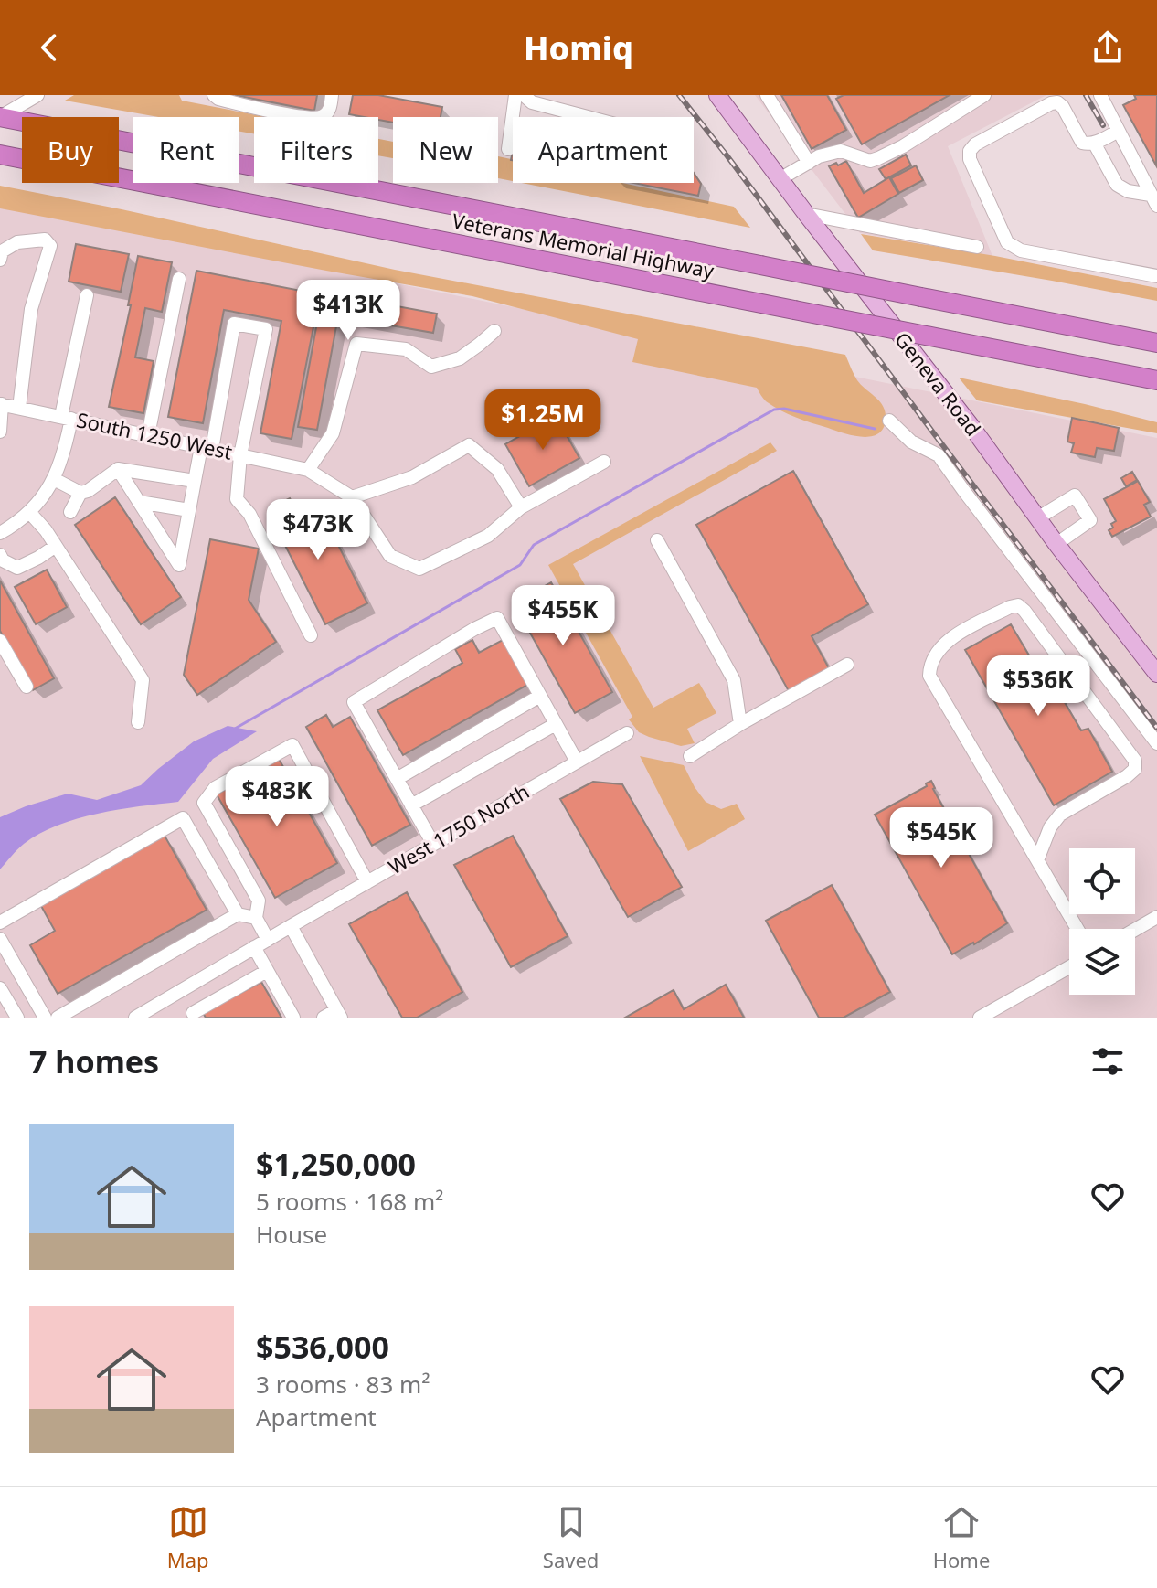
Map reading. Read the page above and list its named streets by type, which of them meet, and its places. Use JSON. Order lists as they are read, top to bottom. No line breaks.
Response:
{"streets":{"highway":["Veterans Memorial Highway"],"main road":["Geneva Road"],"street":["South 1250 West","West 1750 North"]},"page":{"header":"Homiq","chip":["Buy","Rent","Filters","New","Apartment"],"price":["$413K","$1.25M","$473K","$455K","$536K","$483K","$545K"],"heading":"7 homes","list":[{"name":"$1,250,000","note":"5 rooms · 168 m² · House"},{"name":"$536,000","note":"3 rooms · 83 m² · Apartment"}],"tabs":["Map","Saved","Home"]}}
